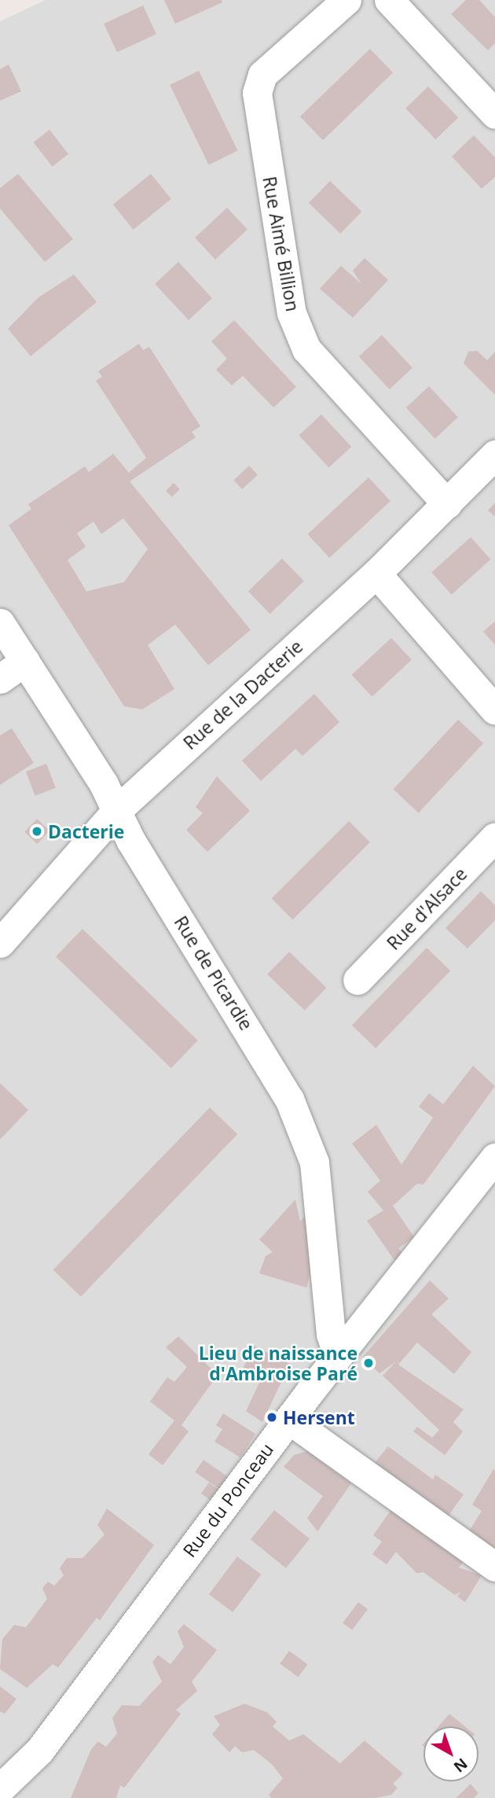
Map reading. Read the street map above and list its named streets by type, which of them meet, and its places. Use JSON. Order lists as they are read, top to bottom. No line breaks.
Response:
{"streets":{"street":["Rue Aimé Billion","Rue de la Dacterie","Rue d'Alsace","Rue de Picardie","Rue du Ponceau"]},"crossings":[["Rue Aimé Billion","Rue de la Dacterie"],["Rue de la Dacterie","Rue de Picardie"],["Rue de Picardie","Rue du Ponceau"]],"places":["Dacterie","Lieu de naissance d'Ambroise Paré","Hersent"],"north":"bottom right"}
